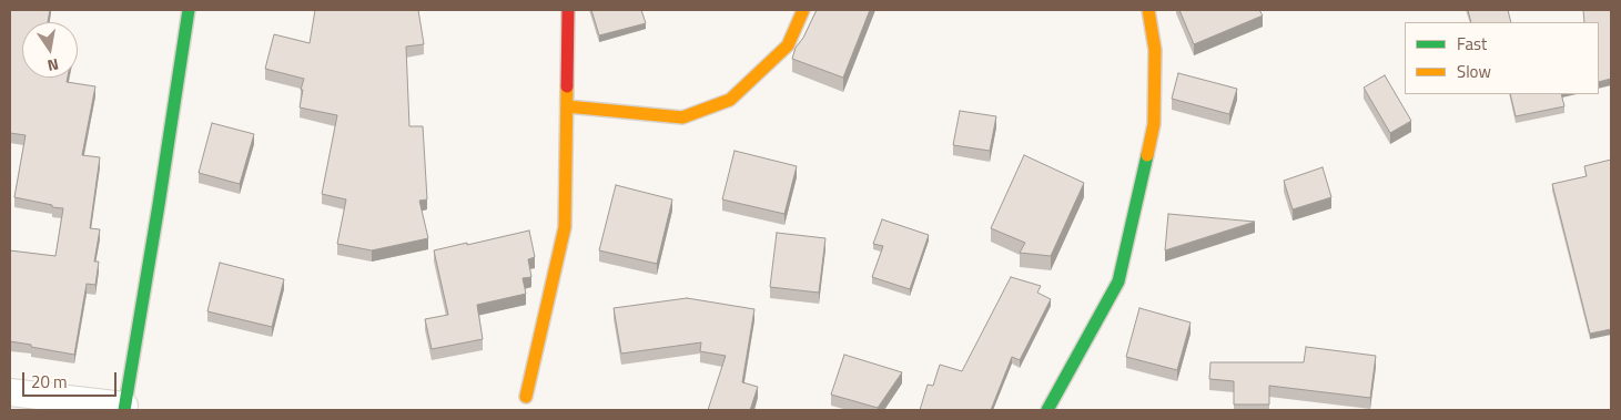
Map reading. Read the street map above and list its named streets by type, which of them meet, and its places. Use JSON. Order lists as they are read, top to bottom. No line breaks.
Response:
{"legend":["Fast","Slow"],"scale_bar":"20 m","north":"bottom"}
